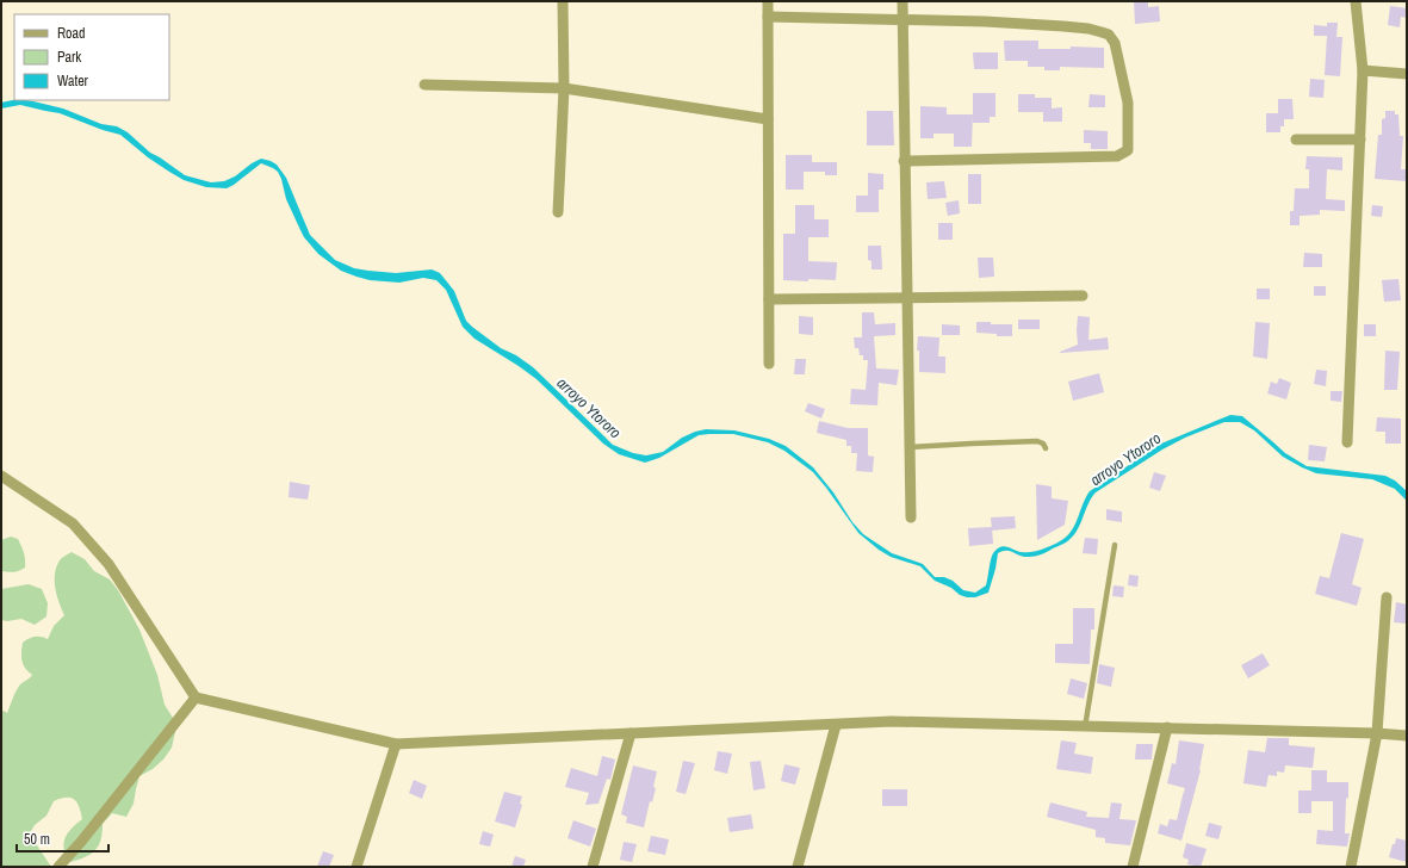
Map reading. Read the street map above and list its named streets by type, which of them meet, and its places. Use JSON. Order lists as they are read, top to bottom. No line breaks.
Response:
{"water":["arroyo Ytororo"],"legend":["Road","Park","Water"],"scale_bar":"50 m"}
